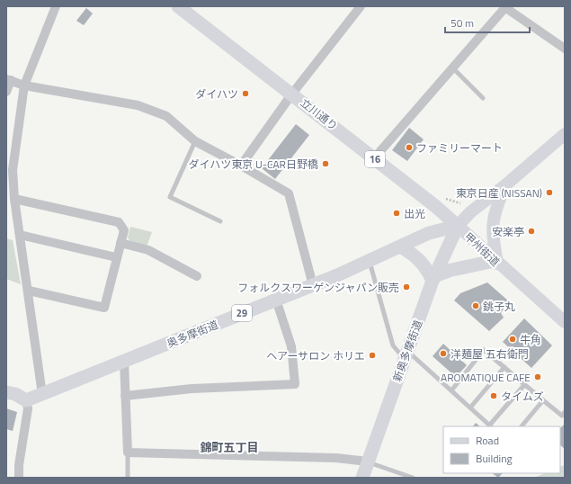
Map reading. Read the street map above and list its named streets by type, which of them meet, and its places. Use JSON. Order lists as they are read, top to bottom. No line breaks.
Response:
{"streets":{"main road":["立川通り","16","甲州街道","29","奥多摩街道","新奥多摩街道"]},"crossings":[["立川通り","甲州街道"],["立川通り","奥多摩街道"],["立川通り","新奥多摩街道"],["甲州街道","奥多摩街道"],["甲州街道","新奥多摩街道"],["奥多摩街道","新奥多摩街道"]],"districts":["錦町五丁目"],"places":["ダイハツ","ファミリーマート","ダイハツ東京 U-CAR日野橋","東京日産 (NISSAN)","出光","安楽亭","フォルクスワーゲンジャパン販売","銚子丸","牛角","洋麺屋 五右衛門","ヘアーサロン ホリエ","AROMATIQUE CAFE","タイムズ"],"legend":["Road","Building"],"scale_bar":"50 m"}
